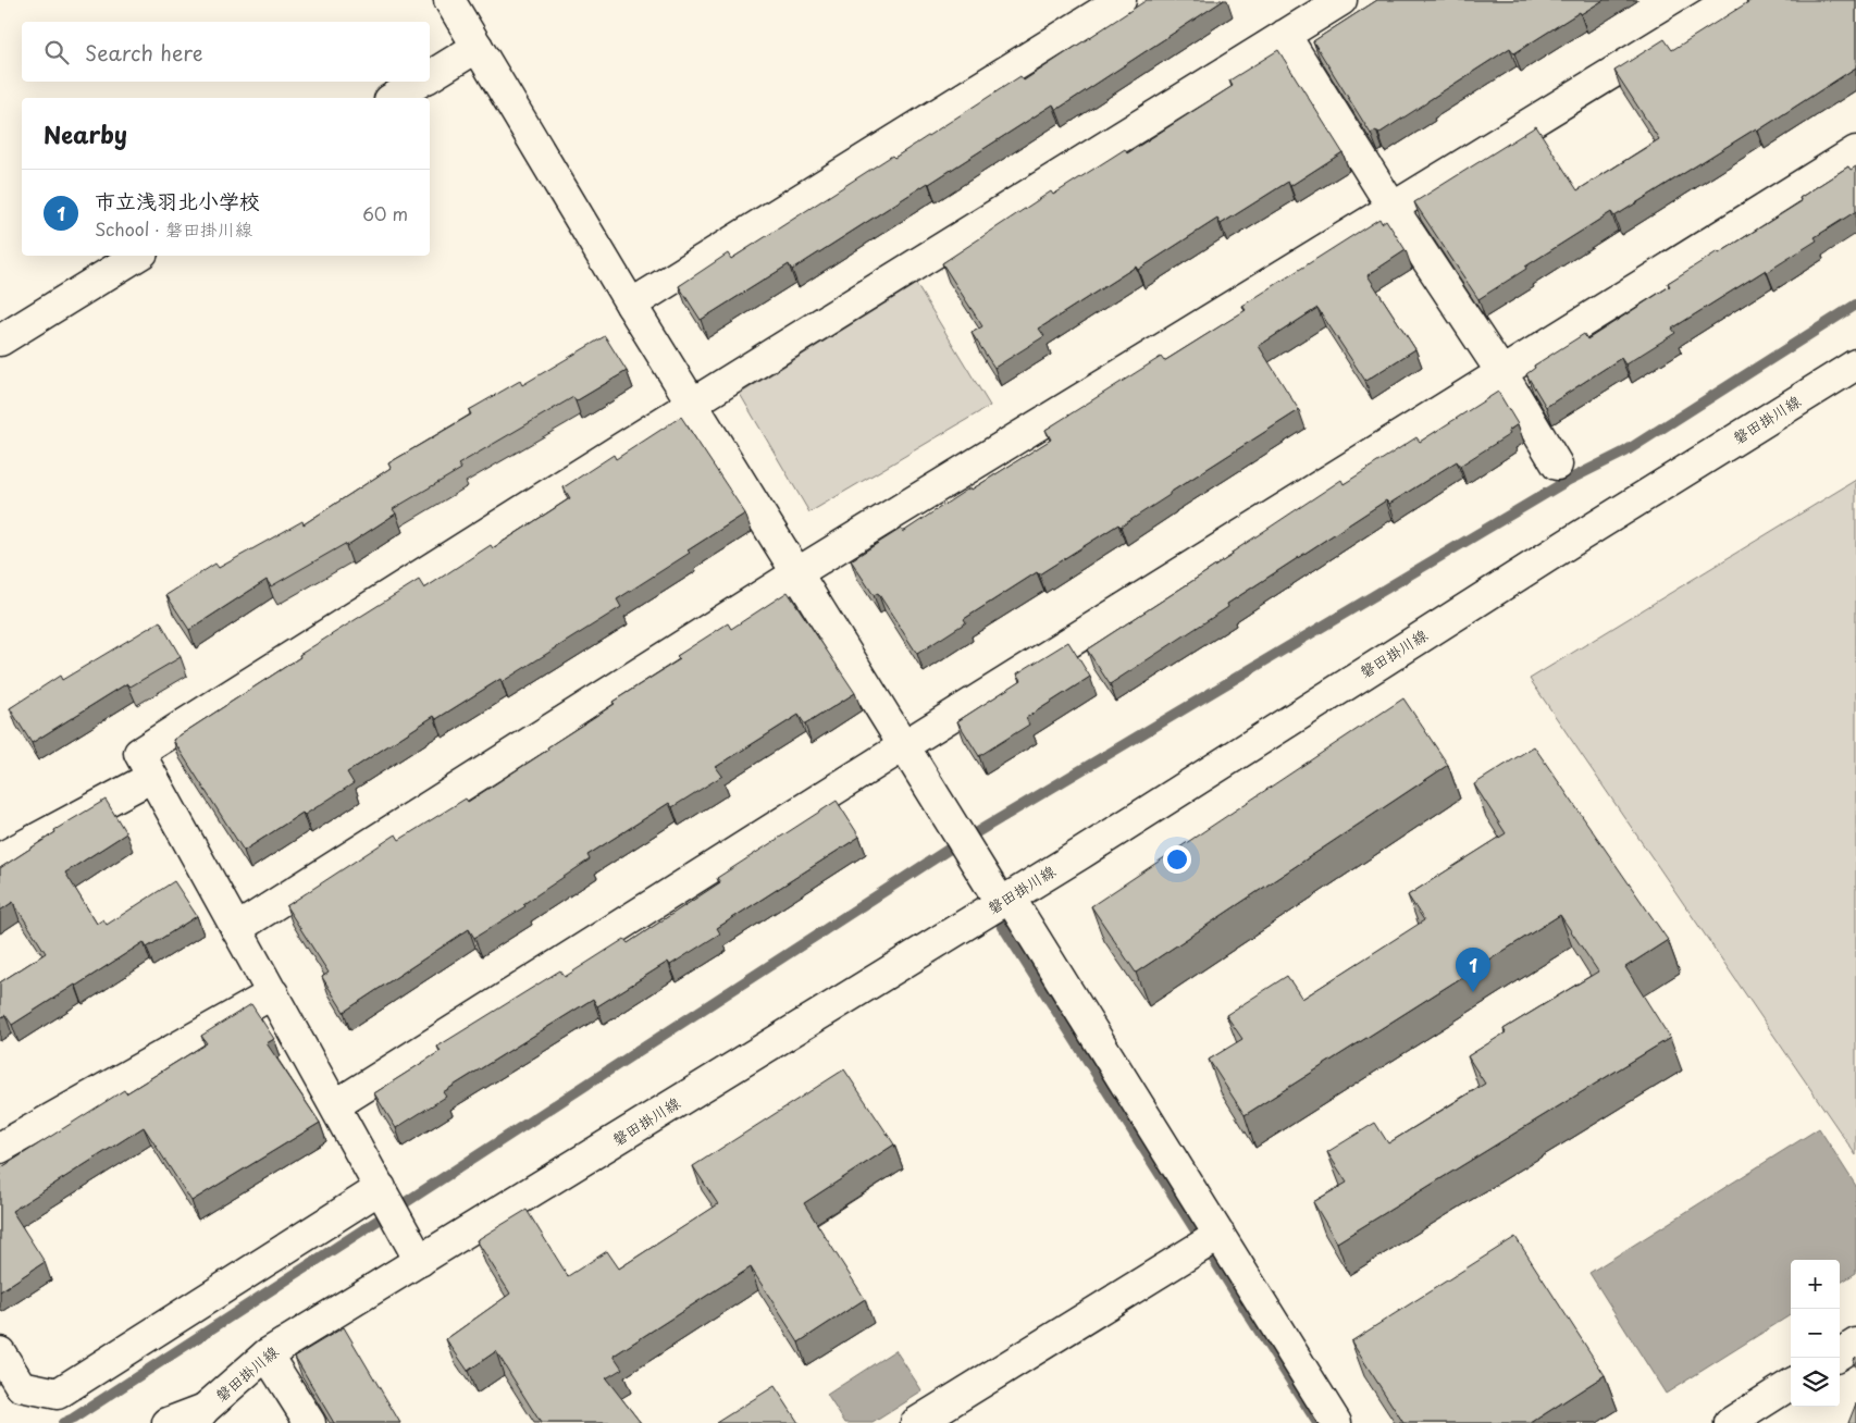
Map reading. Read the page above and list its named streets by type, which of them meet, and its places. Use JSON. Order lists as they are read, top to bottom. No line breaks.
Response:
{"streets":{"street":["磐田掛川線"]},"page":{"search":"Search here","heading":"Nearby","list":[{"mark":"1","name":"市立浅羽北小学校","note":"School · 磐田掛川線","value":"60 m"}],"pins":"1","map_buttons":["+","−"]}}
